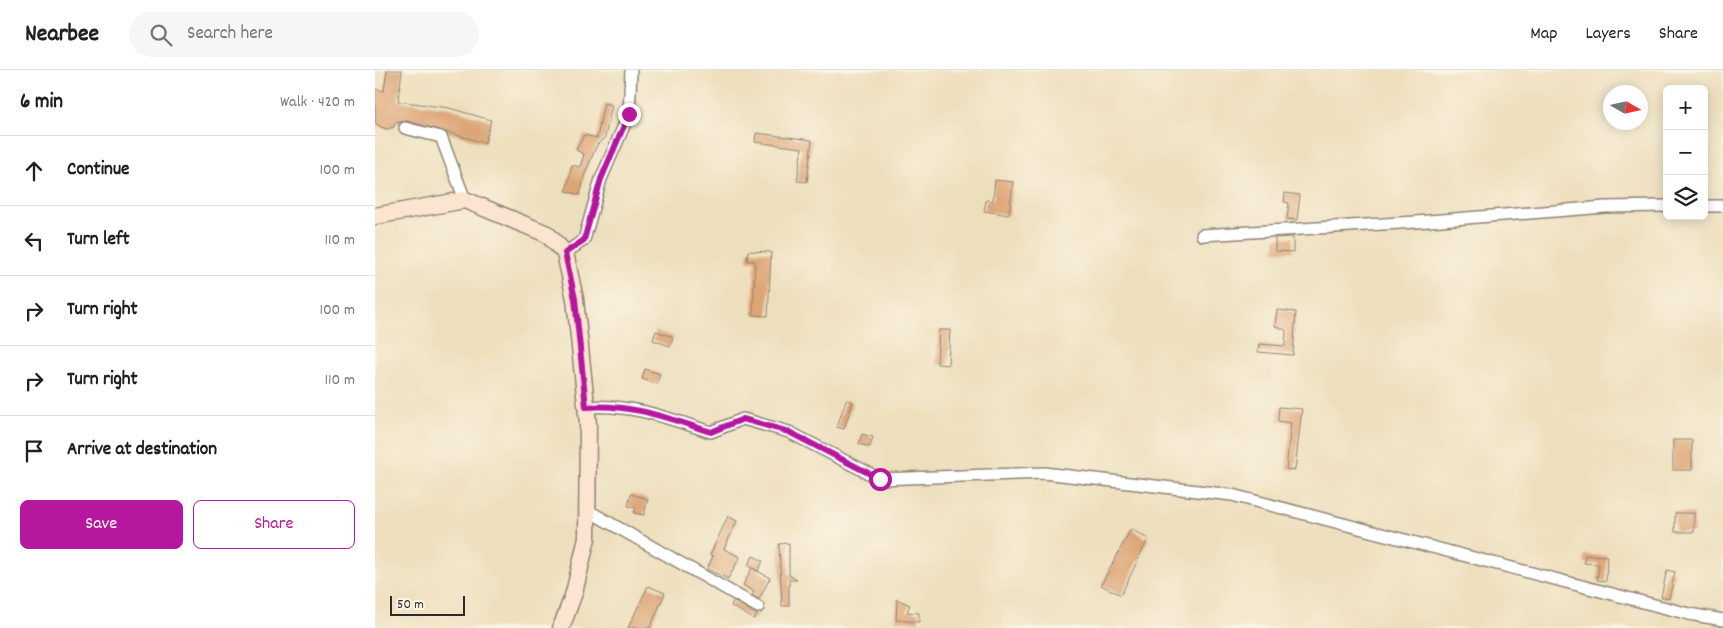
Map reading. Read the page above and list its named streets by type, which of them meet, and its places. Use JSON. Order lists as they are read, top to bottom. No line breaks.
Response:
{"scale_bar":"50 m","north":"right","page":{"header":"Nearbee","search":"Search here","nav":["Map","Layers","Share"],"heading":["6 min","Walk · 420 m"],"map_buttons":["+","−"],"list":[["Continue","100 m"],["Turn left","110 m"],["Turn right","100 m"],["Turn right","110 m"],"Arrive at destination"],"buttons":["Save","Share"],"scale":"50 m"}}
